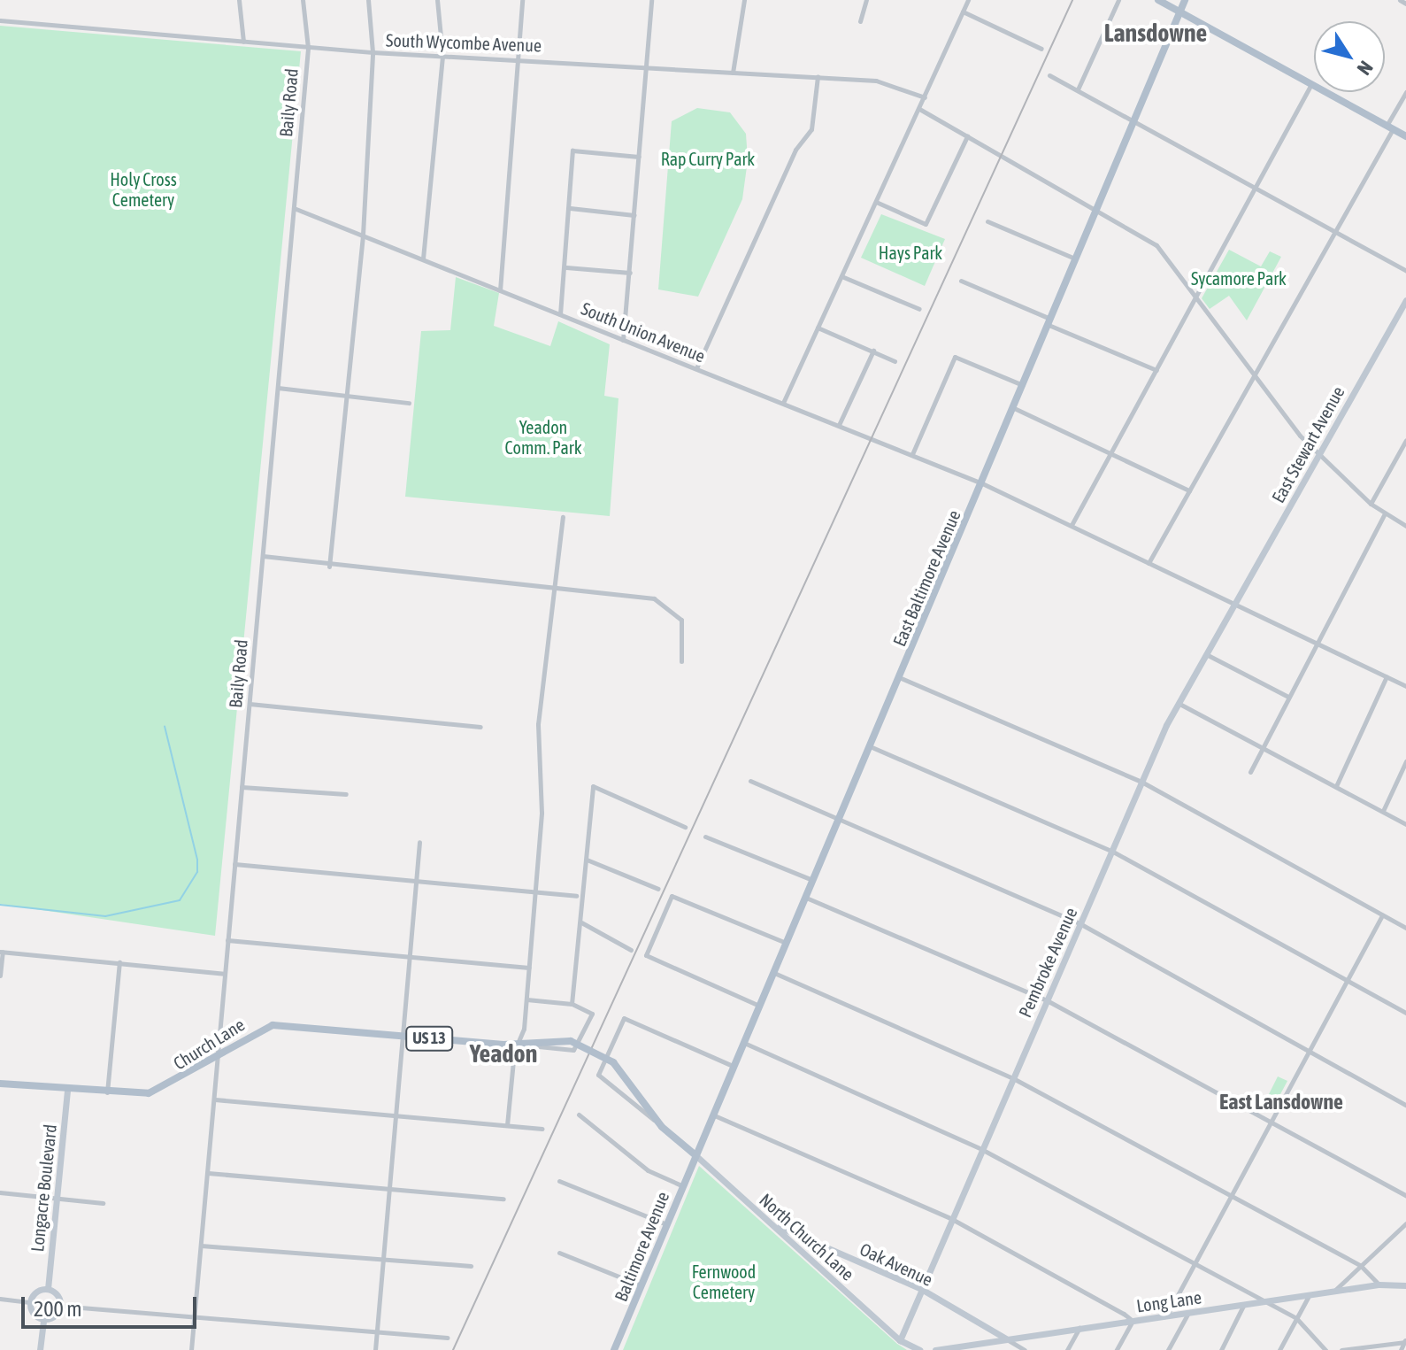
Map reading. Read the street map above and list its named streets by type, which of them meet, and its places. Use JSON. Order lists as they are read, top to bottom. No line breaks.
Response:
{"streets":{"main road":["East Baltimore Avenue","US 13","Church Lane","Baltimore Avenue"],"street":["South Wycombe Avenue","Baily Road","South Union Avenue","East Stewart Avenue","Pembroke Avenue","Longacre Boulevard","North Church Lane","Oak Avenue","Long Lane"]},"crossings":[["South Wycombe Avenue","Baily Road"],["Baily Road","South Union Avenue"],["Baily Road","Church Lane"],["South Union Avenue","East Stewart Avenue"],["South Union Avenue","East Baltimore Avenue"],["South Union Avenue","Pembroke Avenue"],["East Stewart Avenue","Pembroke Avenue"],["East Baltimore Avenue","US 13"],["East Baltimore Avenue","North Church Lane"],["East Baltimore Avenue","Baltimore Avenue"],["Pembroke Avenue","North Church Lane"],["Pembroke Avenue","Oak Avenue"],["US 13","Church Lane"],["US 13","North Church Lane"],["US 13","Baltimore Avenue"],["Church Lane","Longacre Boulevard"],["North Church Lane","Baltimore Avenue"],["North Church Lane","Oak Avenue"],["Oak Avenue","Long Lane"]],"districts":["Lansdowne","Yeadon","East Lansdowne"],"parks":["Rap Curry Park","Holy Cross Cemetery","Hays Park","Sycamore Park","Yeadon Comm. Park","Fernwood Cemetery"],"scale_bar":"200 m","north":"bottom right"}
